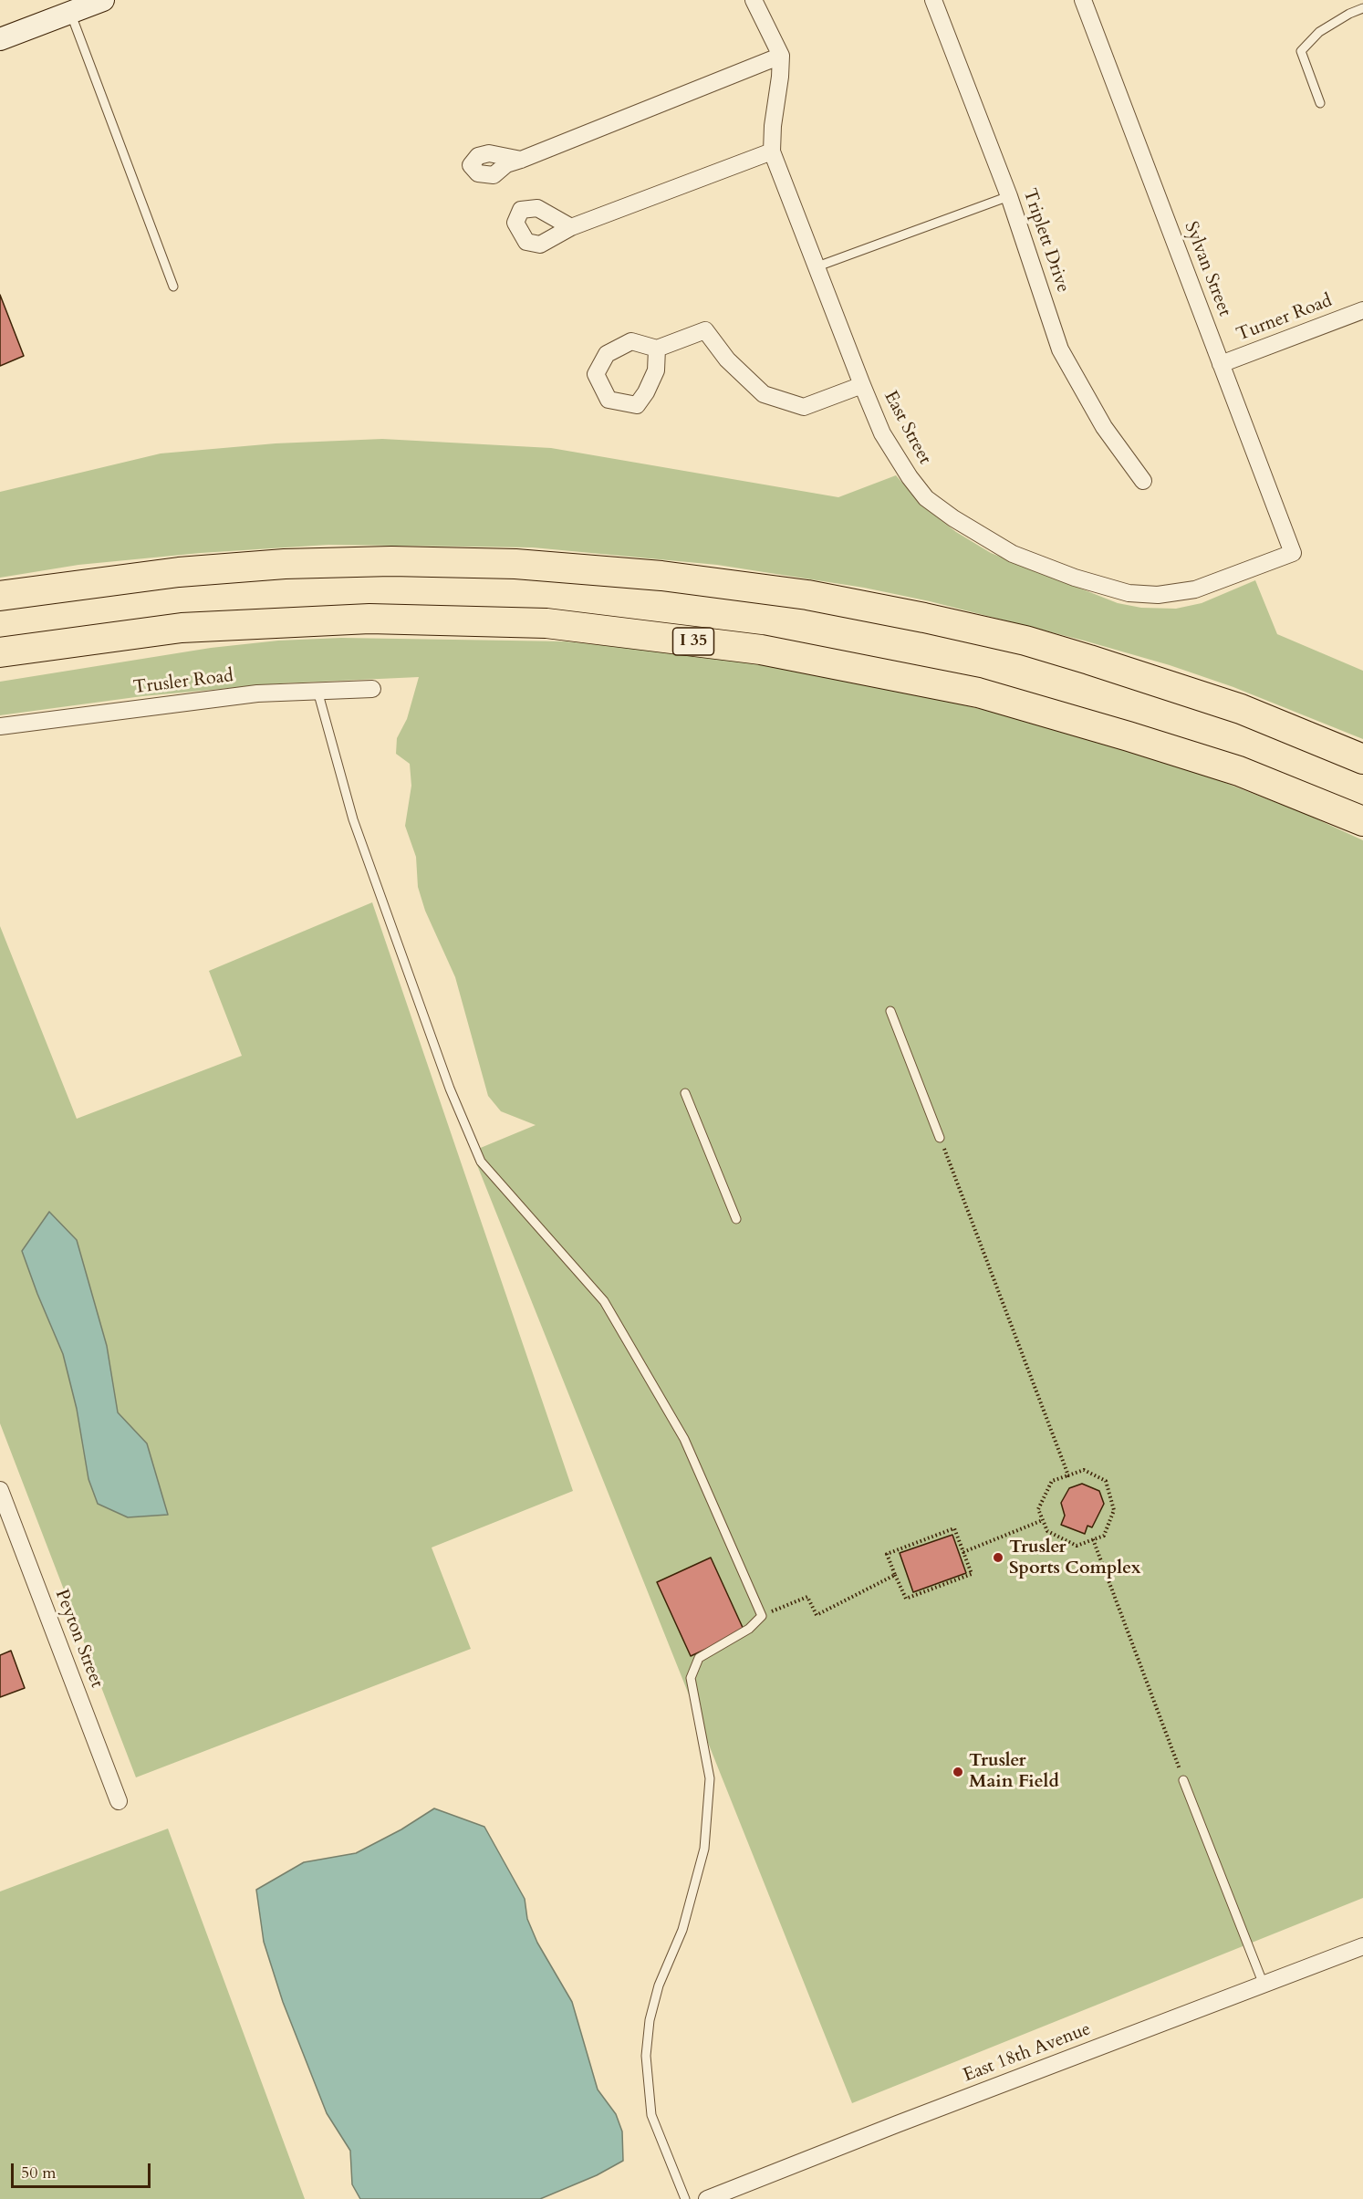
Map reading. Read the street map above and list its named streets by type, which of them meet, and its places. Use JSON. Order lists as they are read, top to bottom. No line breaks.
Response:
{"streets":{"highway":["I 35"],"street":["Triplett Drive","Sylvan Street","Turner Road","East Street","Trusler Road","Peyton Street","East 18th Avenue"]},"crossings":[["Sylvan Street","Turner Road"],["Sylvan Street","East Street"]],"places":["Trusler Sports Complex","Trusler Main Field"],"scale_bar":"50 m"}
